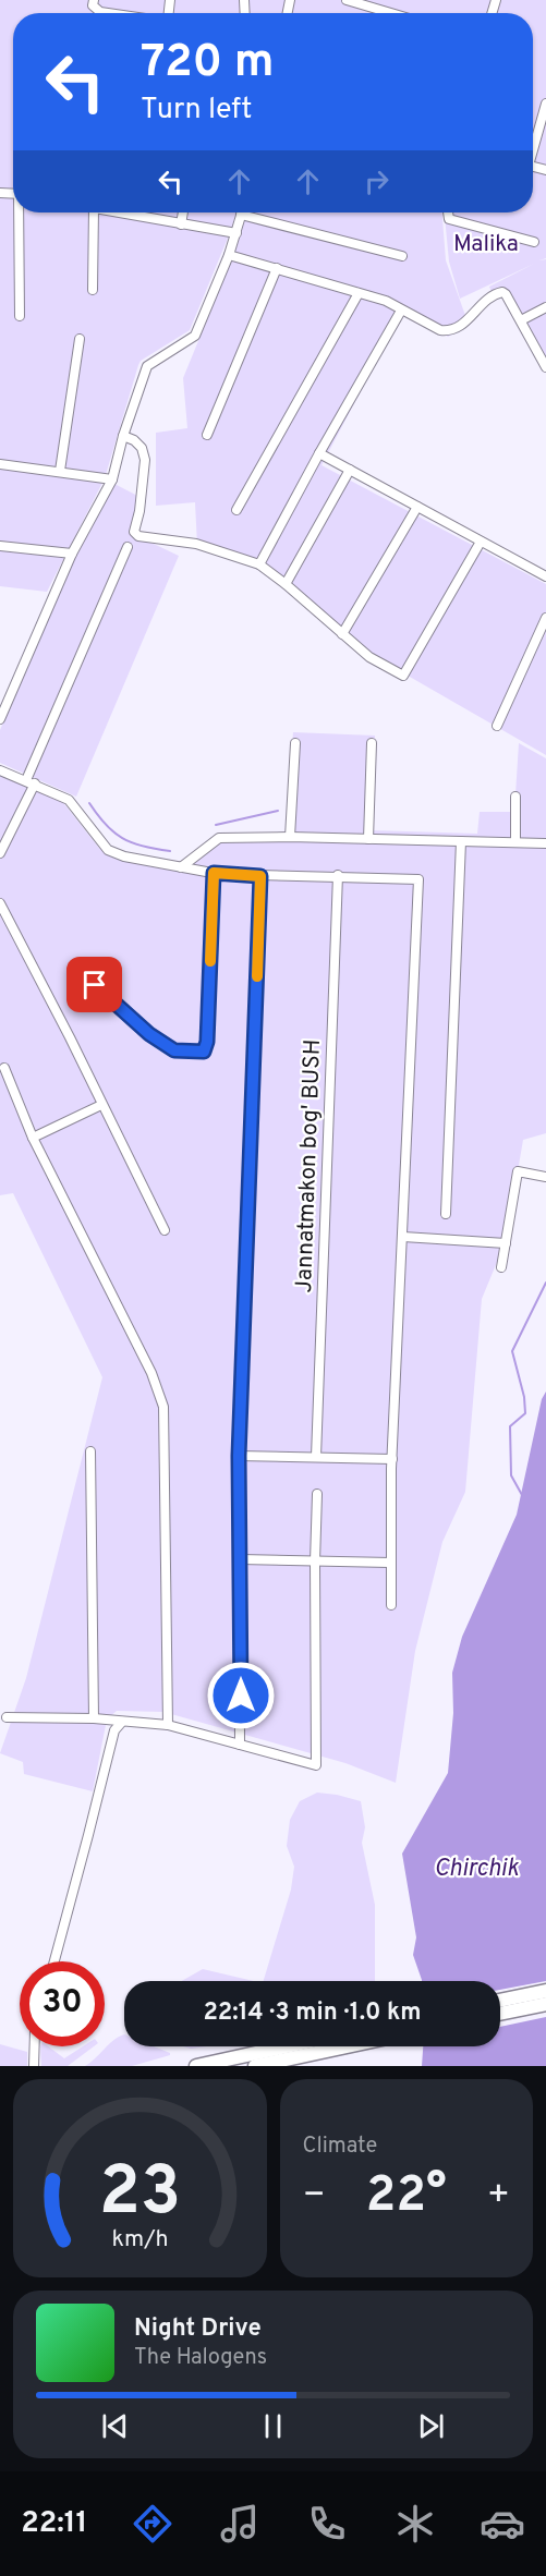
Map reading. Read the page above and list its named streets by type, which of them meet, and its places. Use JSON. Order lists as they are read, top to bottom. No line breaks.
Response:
{"streets":{"street":["Jannatmakon bog' BUSH"]},"water":["Chirchik"],"parks":["Malika"],"page":{"turn":["720 m","Turn left"],"limit":"30","trip":"22:14 · 3 min · 1.0 km","tile":"Climate","heat":["−","22°","+"],"song":["Night Drive","The Halogens"],"tabs":"22:11","gauge":["23","km/h"]}}
